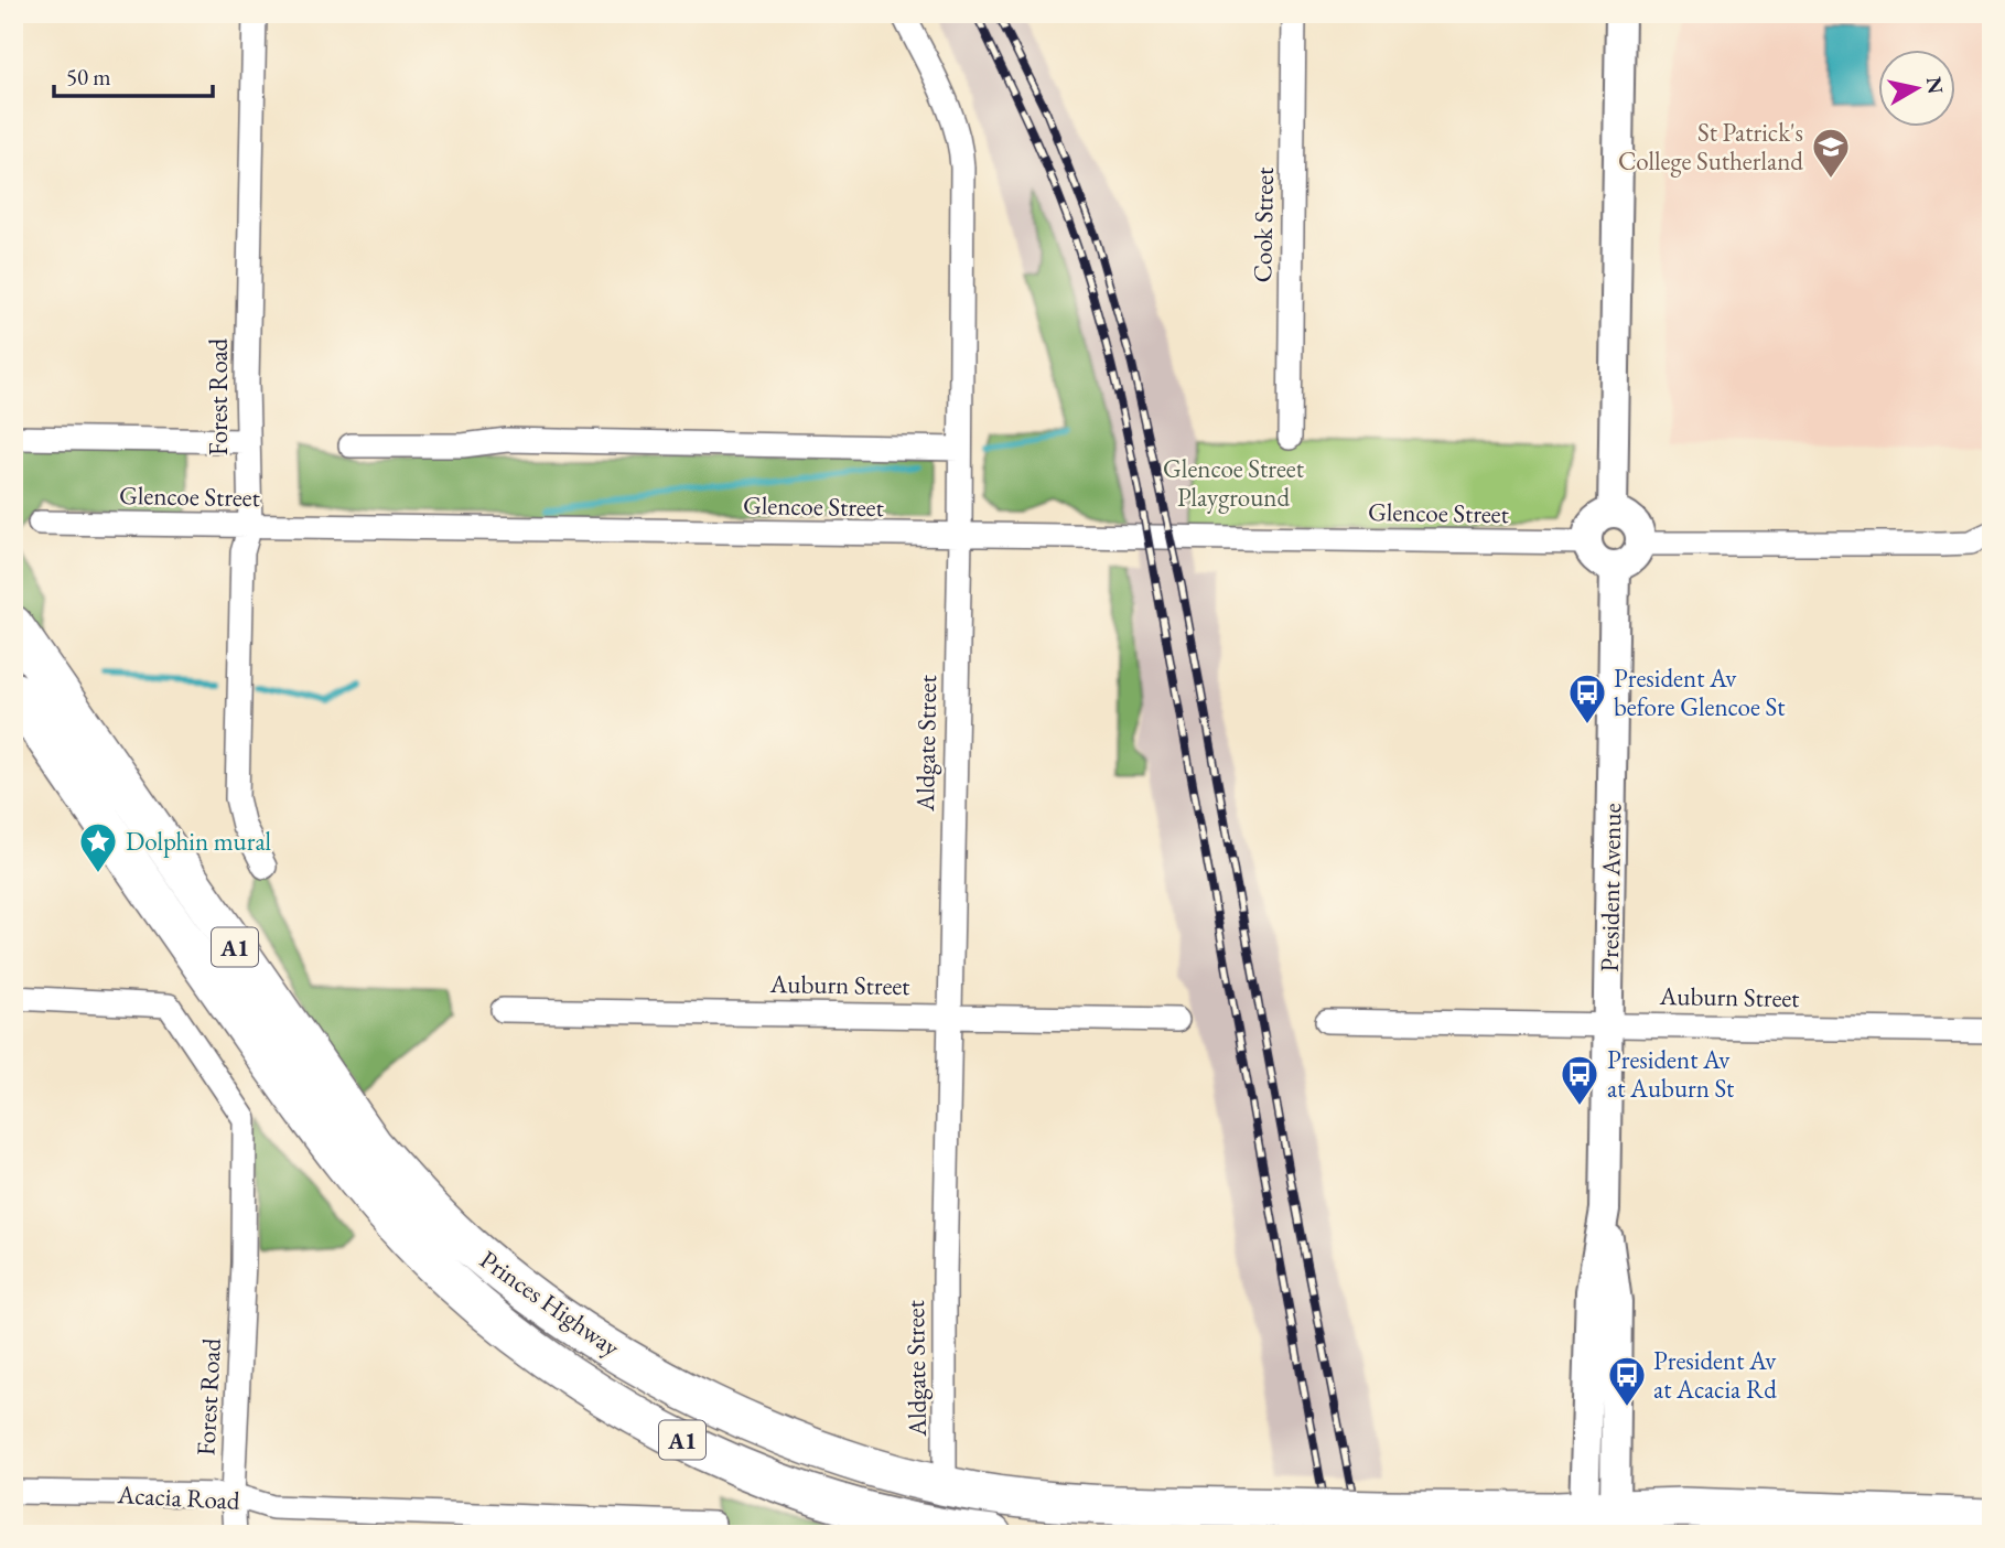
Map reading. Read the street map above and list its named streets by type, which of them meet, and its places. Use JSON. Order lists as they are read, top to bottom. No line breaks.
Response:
{"streets":{"highway":["A1","Princes Highway"],"street":["Cook Street","Forest Road","Glencoe Street","Aldgate Street","President Avenue","Auburn Street","Acacia Road"]},"crossings":[["Forest Road","Glencoe Street"],["Forest Road","Acacia Road"],["Glencoe Street","Aldgate Street"],["Glencoe Street","President Avenue"],["Aldgate Street","Auburn Street"],["Aldgate Street","Princes Highway"],["President Avenue","A1"],["President Avenue","Auburn Street"],["President Avenue","Princes Highway"],["A1","Princes Highway"]],"parks":["Glencoe Street Playground"],"places":{"school or university":["St Patrick's College Sutherland"],"bus stop":["President Av before Glencoe St","President Av at Auburn St","President Av at Acacia Rd"],"place":["Dolphin mural"]},"scale_bar":"50 m","north":"right"}
